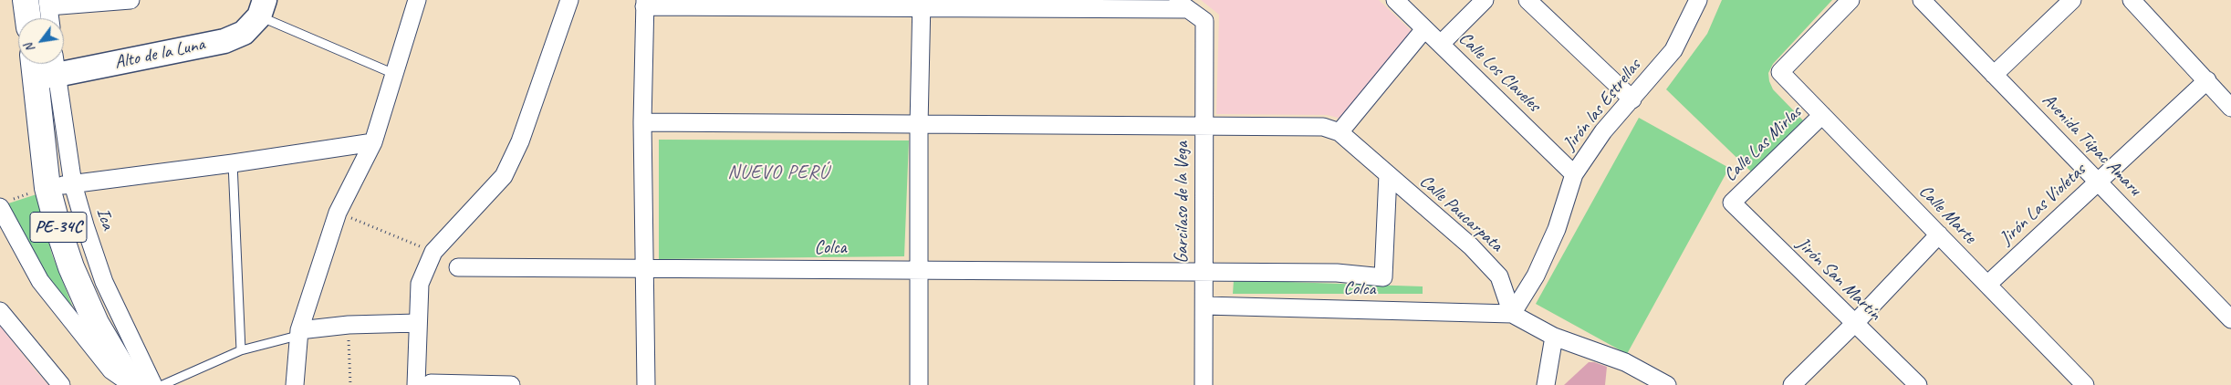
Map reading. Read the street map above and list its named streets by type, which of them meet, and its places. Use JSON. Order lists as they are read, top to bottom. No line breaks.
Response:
{"streets":{"main road":["Alto de la Luna","PE-34C"],"street":["Calle Los Claveles","Jirón las Estrellas","Calle Las Mirlas","Avenida Túpac Amaru","Garcilaso de la Vega","Jirón Las Violetas","Calle Paucarpata","Calle Marte","Ica","Colca","Jirón San Martín"]},"crossings":[["Alto de la Luna","Ica"],["Alto de la Luna","PE-34C"],["Calle Los Claveles","Jirón las Estrellas"],["Jirón las Estrellas","Calle Paucarpata"],["Jirón las Estrellas","Colca"],["Calle Las Mirlas","Calle Marte"],["Calle Las Mirlas","Jirón San Martín"],["Avenida Túpac Amaru","Jirón Las Violetas"],["Garcilaso de la Vega","Calle Paucarpata"],["Garcilaso de la Vega","Colca"],["Jirón Las Violetas","Calle Marte"],["Calle Paucarpata","Colca"],["Ica","PE-34C"]],"districts":["NUEVO PERÚ"],"north":"bottom left"}
